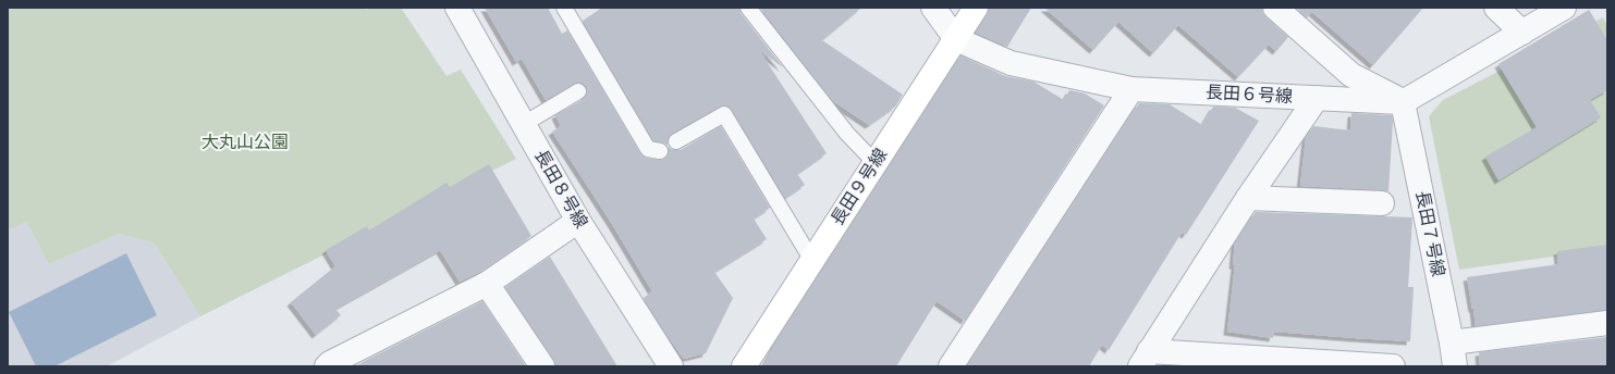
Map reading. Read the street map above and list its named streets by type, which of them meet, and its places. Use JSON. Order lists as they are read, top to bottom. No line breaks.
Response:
{"streets":{"street":["長田６号線","長田９号線","長田８号線","長田７号線"]},"crossings":[["長田６号線","長田９号線"],["長田６号線","長田７号線"]],"parks":["大丸山公園"]}
